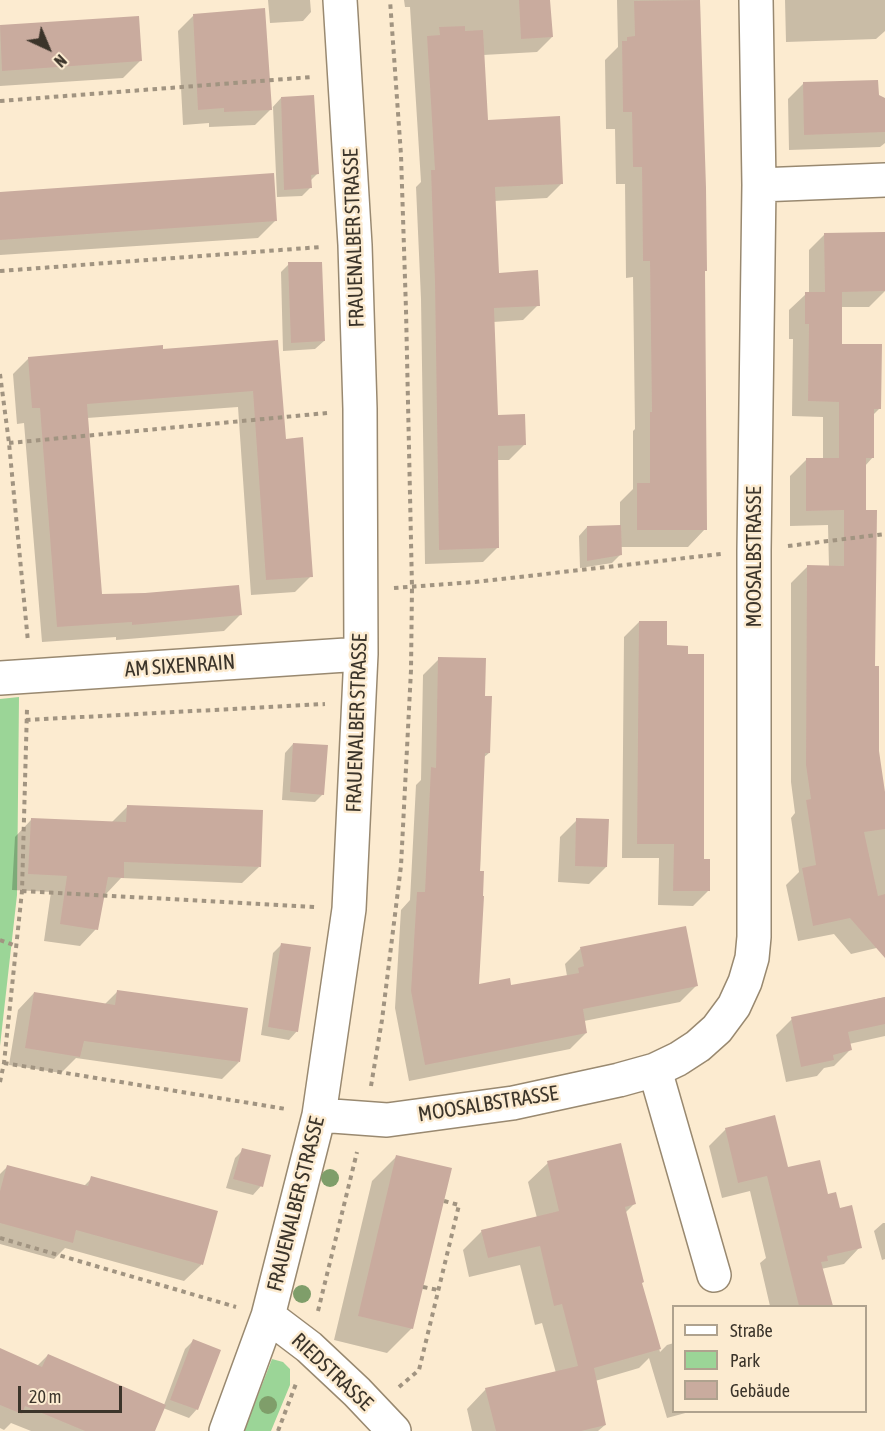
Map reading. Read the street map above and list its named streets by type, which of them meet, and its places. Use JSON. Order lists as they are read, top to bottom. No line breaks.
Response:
{"streets":{"street":["FRAUENALBER STRASSE","MOOSALBSTRASSE","AM SIXENRAIN","RIEDSTRASSE"]},"crossings":[["FRAUENALBER STRASSE","MOOSALBSTRASSE"],["FRAUENALBER STRASSE","AM SIXENRAIN"],["FRAUENALBER STRASSE","RIEDSTRASSE"]],"legend":["Straße","Park","Gebäude"],"scale_bar":"20 m","north":"bottom right"}
